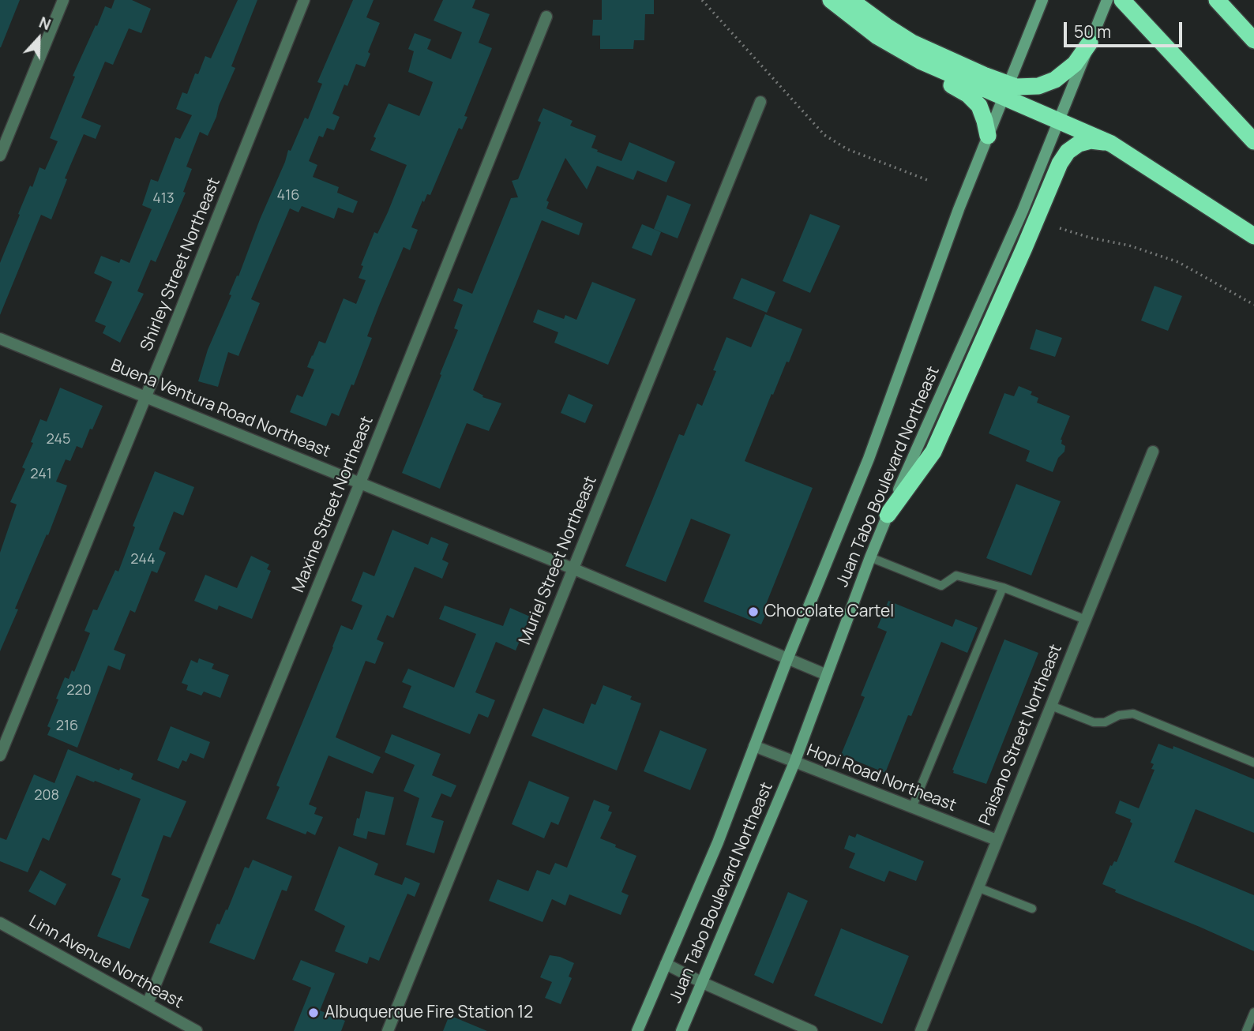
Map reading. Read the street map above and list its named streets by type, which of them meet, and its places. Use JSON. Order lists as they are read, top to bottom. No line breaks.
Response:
{"streets":{"main road":["Juan Tabo Boulevard Northeast"],"street":["Shirley Street Northeast","Buena Ventura Road Northeast","Maxine Street Northeast","Muriel Street Northeast","Paisano Street Northeast","Hopi Road Northeast","Linn Avenue Northeast"]},"crossings":[["Shirley Street Northeast","Buena Ventura Road Northeast"],["Buena Ventura Road Northeast","Juan Tabo Boulevard Northeast"],["Buena Ventura Road Northeast","Maxine Street Northeast"],["Buena Ventura Road Northeast","Muriel Street Northeast"],["Juan Tabo Boulevard Northeast","Hopi Road Northeast"],["Maxine Street Northeast","Linn Avenue Northeast"],["Paisano Street Northeast","Hopi Road Northeast"]],"places":["Chocolate Cartel","Albuquerque Fire Station 12"],"house_numbers":["416","413","245","241","244","220","216","208"],"scale_bar":"50 m","north":"top"}
